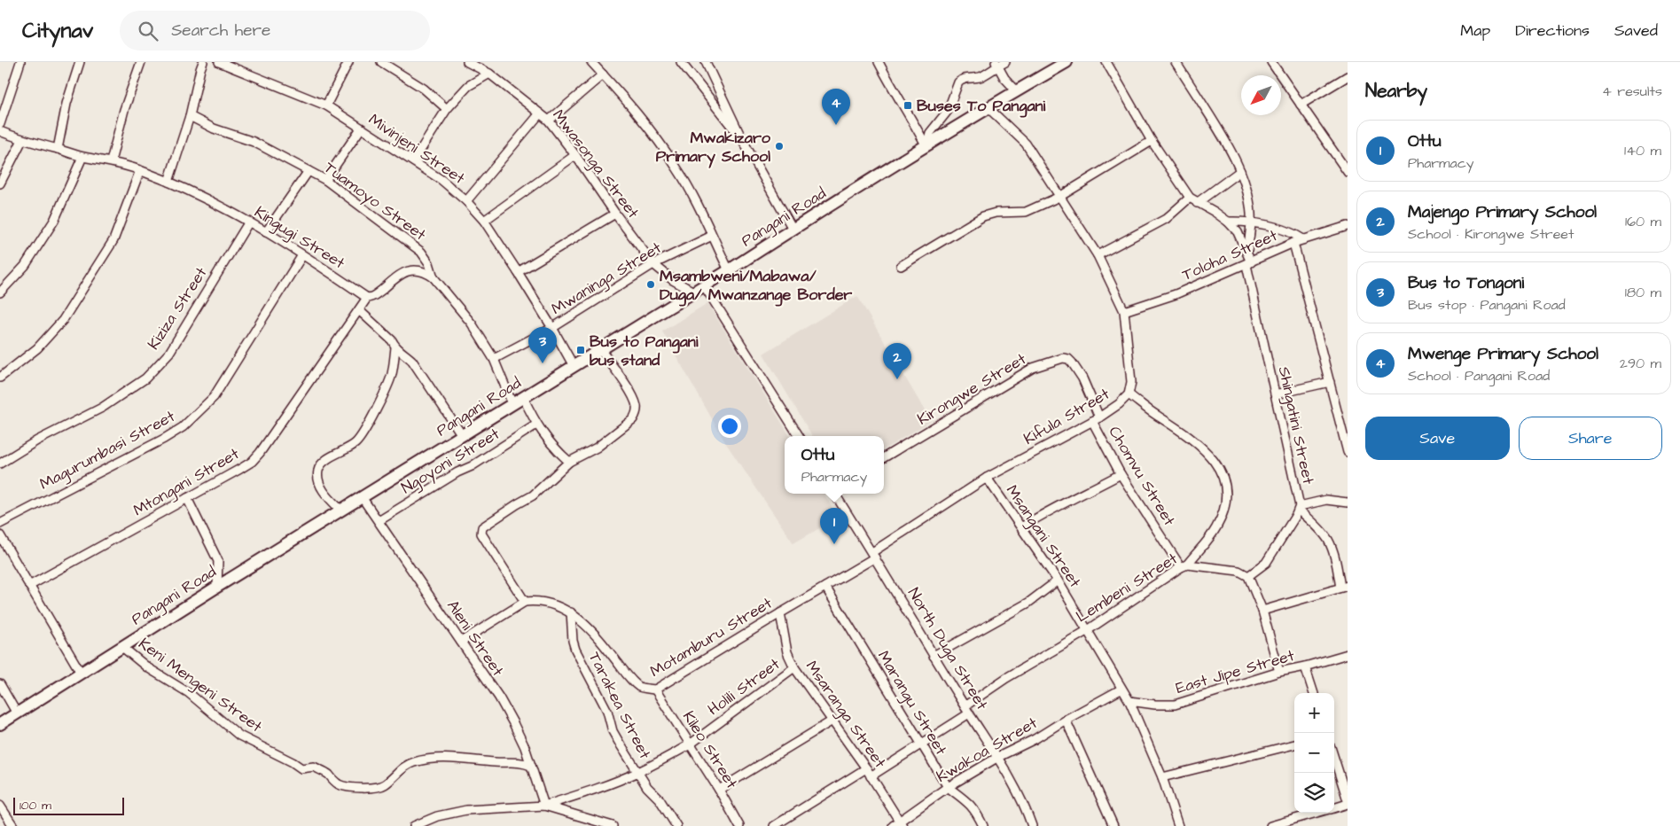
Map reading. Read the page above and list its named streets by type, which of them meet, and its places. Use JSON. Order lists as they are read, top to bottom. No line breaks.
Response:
{"streets":{"main road":["Pangani Road"],"street":["Mivinjeni Street","Mwasonga Street","Tuamoyo Street","Kingugi Street","Toloha Street","Mwaninga Street","Kiziza Street","Kirongwe Street","Kifula Street","Shingatini Street","Magurumbasi Street","Ngoyoni Street","Chomvu Street","Mtongani Street","Msangani Street","Lembeni Street","Motamburu Street","Aleni Street","North Duga Street","East Jipe Street","Keni Mengeni Street","Holili Street","Marangu Street","Tarakea Street","Msaranga Street","Kileo Street","Kwakoa Street"]},"crossings":[["Mivinjeni Street","Pangani Road"],["Mivinjeni Street","Mwaninga Street"],["Mwasonga Street","Pangani Road"],["Mwasonga Street","Mwaninga Street"],["Pangani Road","Kifula Street"],["Pangani Road","Aleni Street"],["Pangani Road","Keni Mengeni Street"],["Kingugi Street","Kiziza Street"],["Kingugi Street","Magurumbasi Street"],["Kingugi Street","Mtongani Street"],["Toloha Street","Kifula Street"],["Toloha Street","Shingatini Street"],["Kirongwe Street","Kifula Street"],["Kirongwe Street","Chomvu Street"],["Kifula Street","Chomvu Street"],["Kifula Street","Msangani Street"],["Kifula Street","Motamburu Street"],["Kifula Street","North Duga Street"],["Ngoyoni Street","Aleni Street"],["Chomvu Street","Lembeni Street"],["Msangani Street","Lembeni Street"],["Msangani Street","East Jipe Street"],["Msangani Street","Kwakoa Street"],["Lembeni Street","North Duga Street"],["Lembeni Street","Marangu Street"],["Lembeni Street","Msaranga Street"],["Motamburu Street","North Duga Street"],["Motamburu Street","Marangu Street"],["Motamburu Street","Tarakea Street"],["Motamburu Street","Msaranga Street"],["Motamburu Street","Kileo Street"],["Aleni Street","Keni Mengeni Street"],["Aleni Street","Holili Street"],["North Duga Street","Kwakoa Street"],["Holili Street","Tarakea Street"],["Holili Street","Msaranga Street"],["Holili Street","Kileo Street"],["Marangu Street","Kwakoa Street"],["Msaranga Street","Kwakoa Street"]],"places":{"transit":["Buses To Pangani","Bus to Pangani bus stand"],"other":["Mwakizaro Primary School","Msambweni/Mabawa/ Duga/ Mwanzange Border"]},"scale_bar":"100 m","north":"bottom left","page":{"header":"Citynav","search":"Search here","nav":["Map","Directions","Saved"],"heading":["Nearby","4 results"],"pins":["4","3","2","1"],"list":[{"mark":"1","name":"Ottu","note":"Pharmacy","value":"140 m"},{"mark":"2","name":"Majengo Primary School","note":"School · Kirongwe Street","value":"160 m"},{"mark":"3","name":"Bus to Tongoni","note":"Bus stop · Pangani Road","value":"180 m"},{"mark":"4","name":"Mwenge Primary School","note":"School · Pangani Road","value":"290 m"}],"buttons":["Save","Share"],"popup":["Ottu","Pharmacy"],"map_buttons":["+","−"],"scale":"100 m"}}
